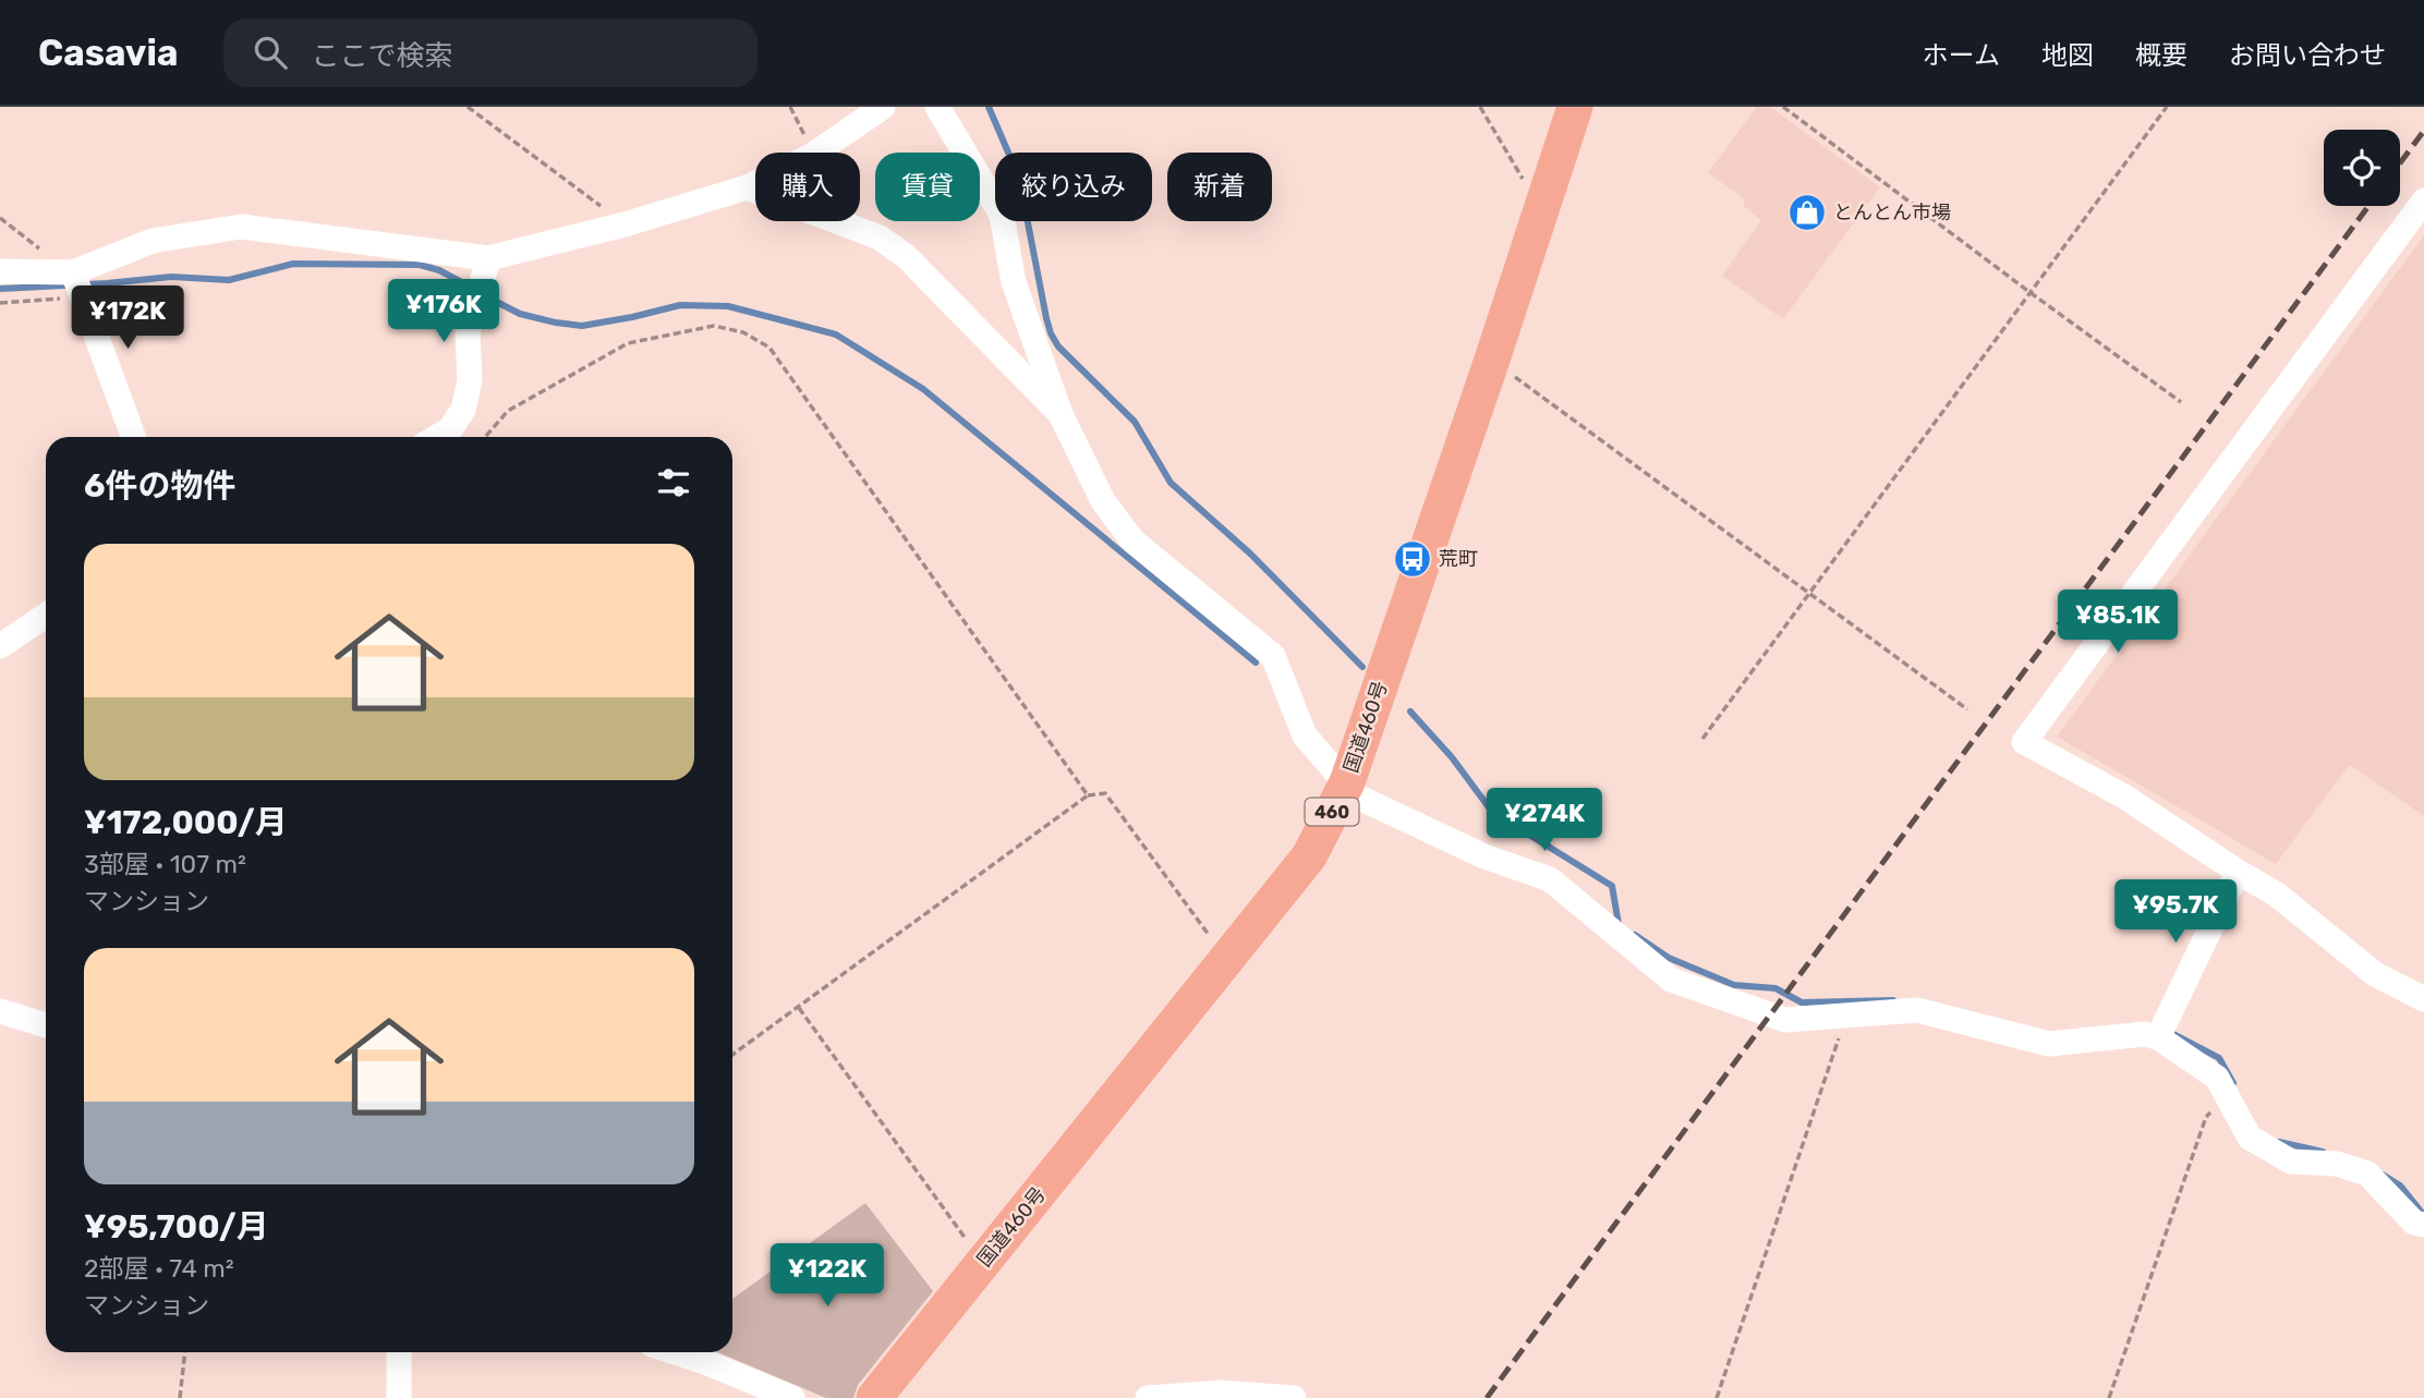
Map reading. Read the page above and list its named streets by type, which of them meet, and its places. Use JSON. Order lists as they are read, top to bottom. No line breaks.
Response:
{"streets":{"highway":["国道460号","460"]},"places":{"shop":["とんとん市場"],"bus stop":["荒町"]},"page":{"header":"Casavia","search":"ここで検索","nav":["ホーム","地図","概要","お問い合わせ"],"chip":["購入","賃貸","絞り込み","新着"],"price":["¥176K","¥172K","¥85.1K","¥274K","¥95.7K","¥122K"],"heading":"6件の物件","list":[{"name":"¥172,000/月","note":"3部屋 · 107 m² · マンション"},{"name":"¥95,700/月","note":"2部屋 · 74 m² · マンション"}]}}
